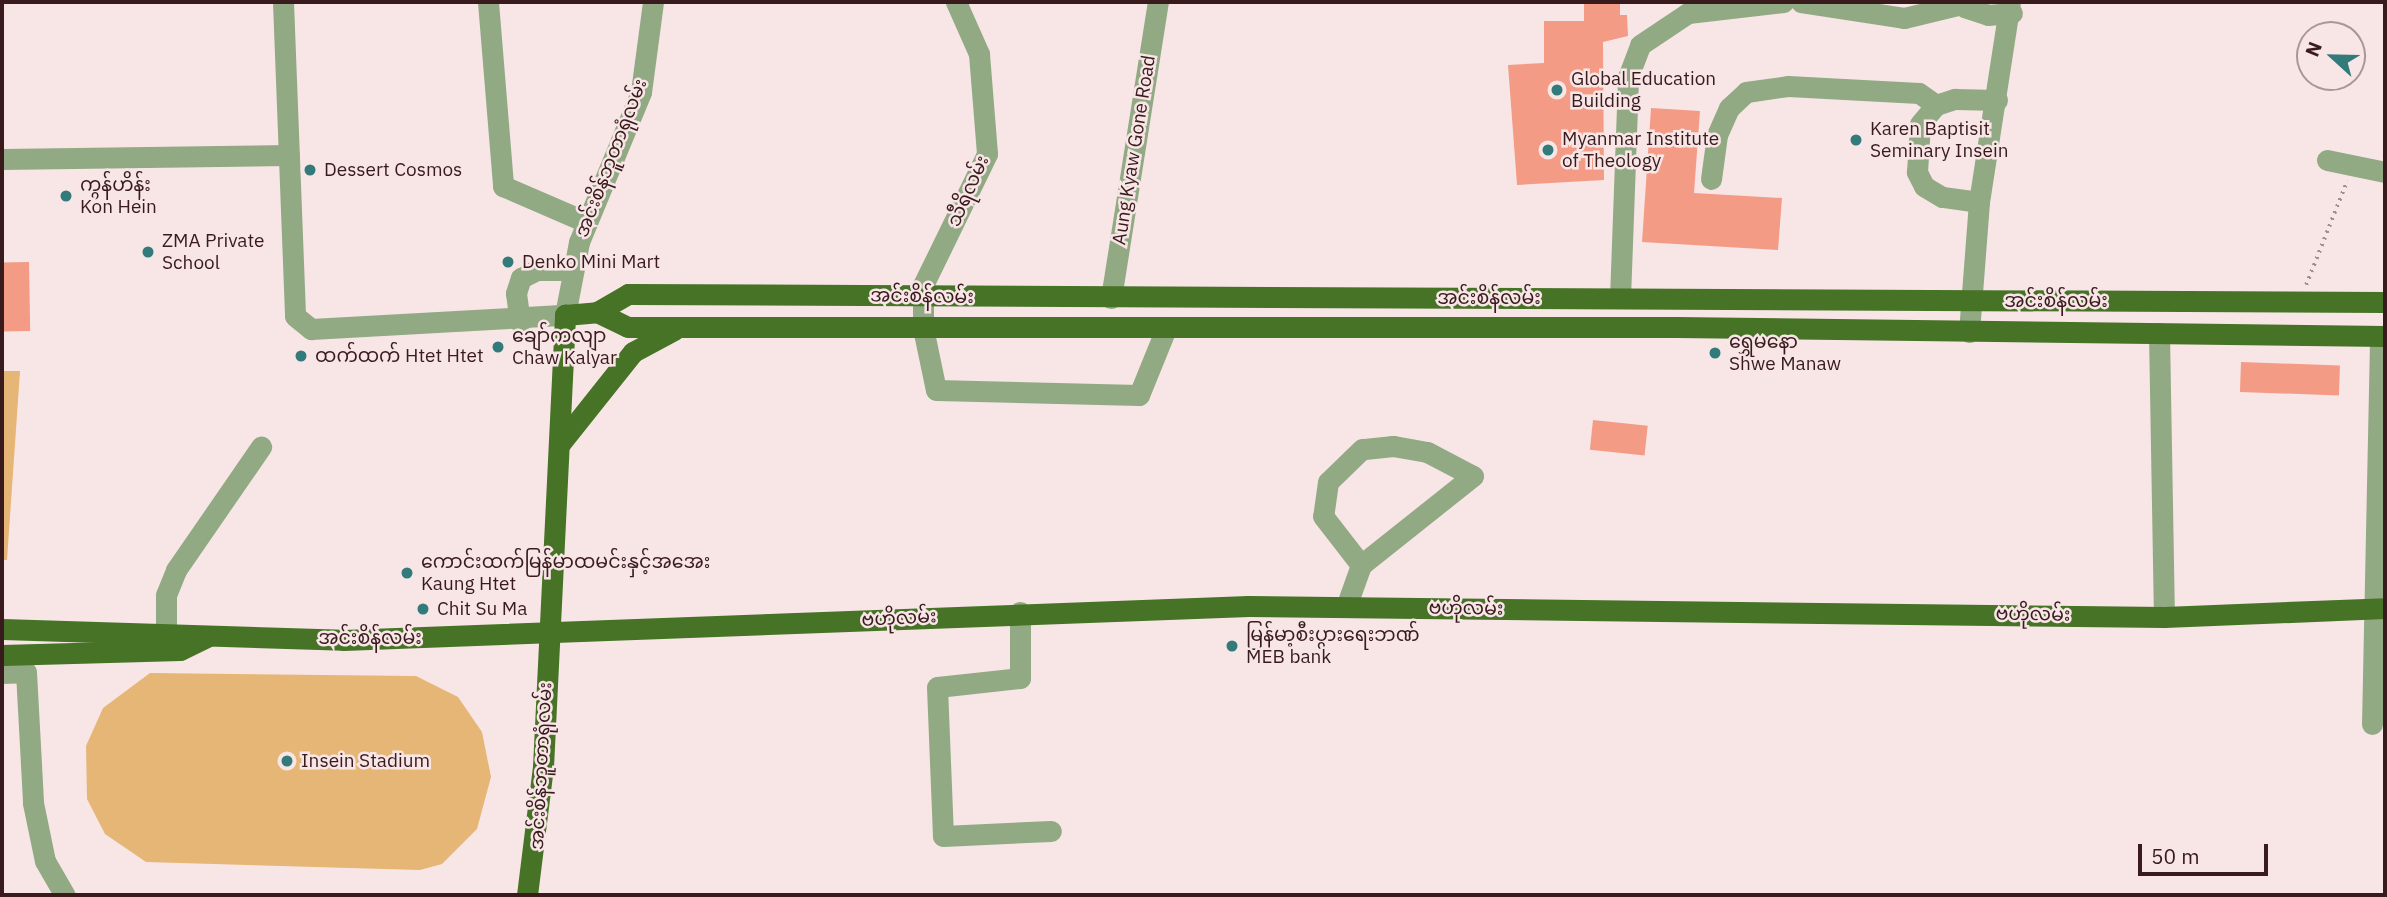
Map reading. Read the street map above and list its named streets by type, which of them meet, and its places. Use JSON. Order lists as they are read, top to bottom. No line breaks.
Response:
{"streets":{"main road":["အင်းစိန်ဘူတာရုံလမ်း","အင်းစိန်လမ်း","ဗဟိုလမ်း"],"street":["Aung Kyaw Gone Road","သီရိလမ်း"]},"crossings":[["Aung Kyaw Gone Road","အင်းစိန်လမ်း"],["အင်းစိန်ဘူတာရုံလမ်း","အင်းစိန်လမ်း"],["အင်းစိန်ဘူတာရုံလမ်း","ဗဟိုလမ်း"],["သီရိလမ်း","အင်းစိန်လမ်း"],["အင်းစိန်လမ်း","ဗဟိုလမ်း"]],"places":["Global Education Building","Karen Baptisit Seminary Insein","Myanmar Institute of Theology","Dessert Cosmos","ကွန်ဟိန်း Kon Hein","ZMA Private School","Denko Mini Mart","ချော်ကလျာ Chaw Kalyar","ရွှေမနော Shwe Manaw","ထက်ထက် Htet Htet","ကောင်းထက်မြန်မာထမင်းနှင့်အအေး Kaung Htet","Chit Su Ma","မြန်မာ့စီးပွားရေးဘဏ် MEB bank","Insein Stadium"],"scale_bar":"50 m","north":"left"}
